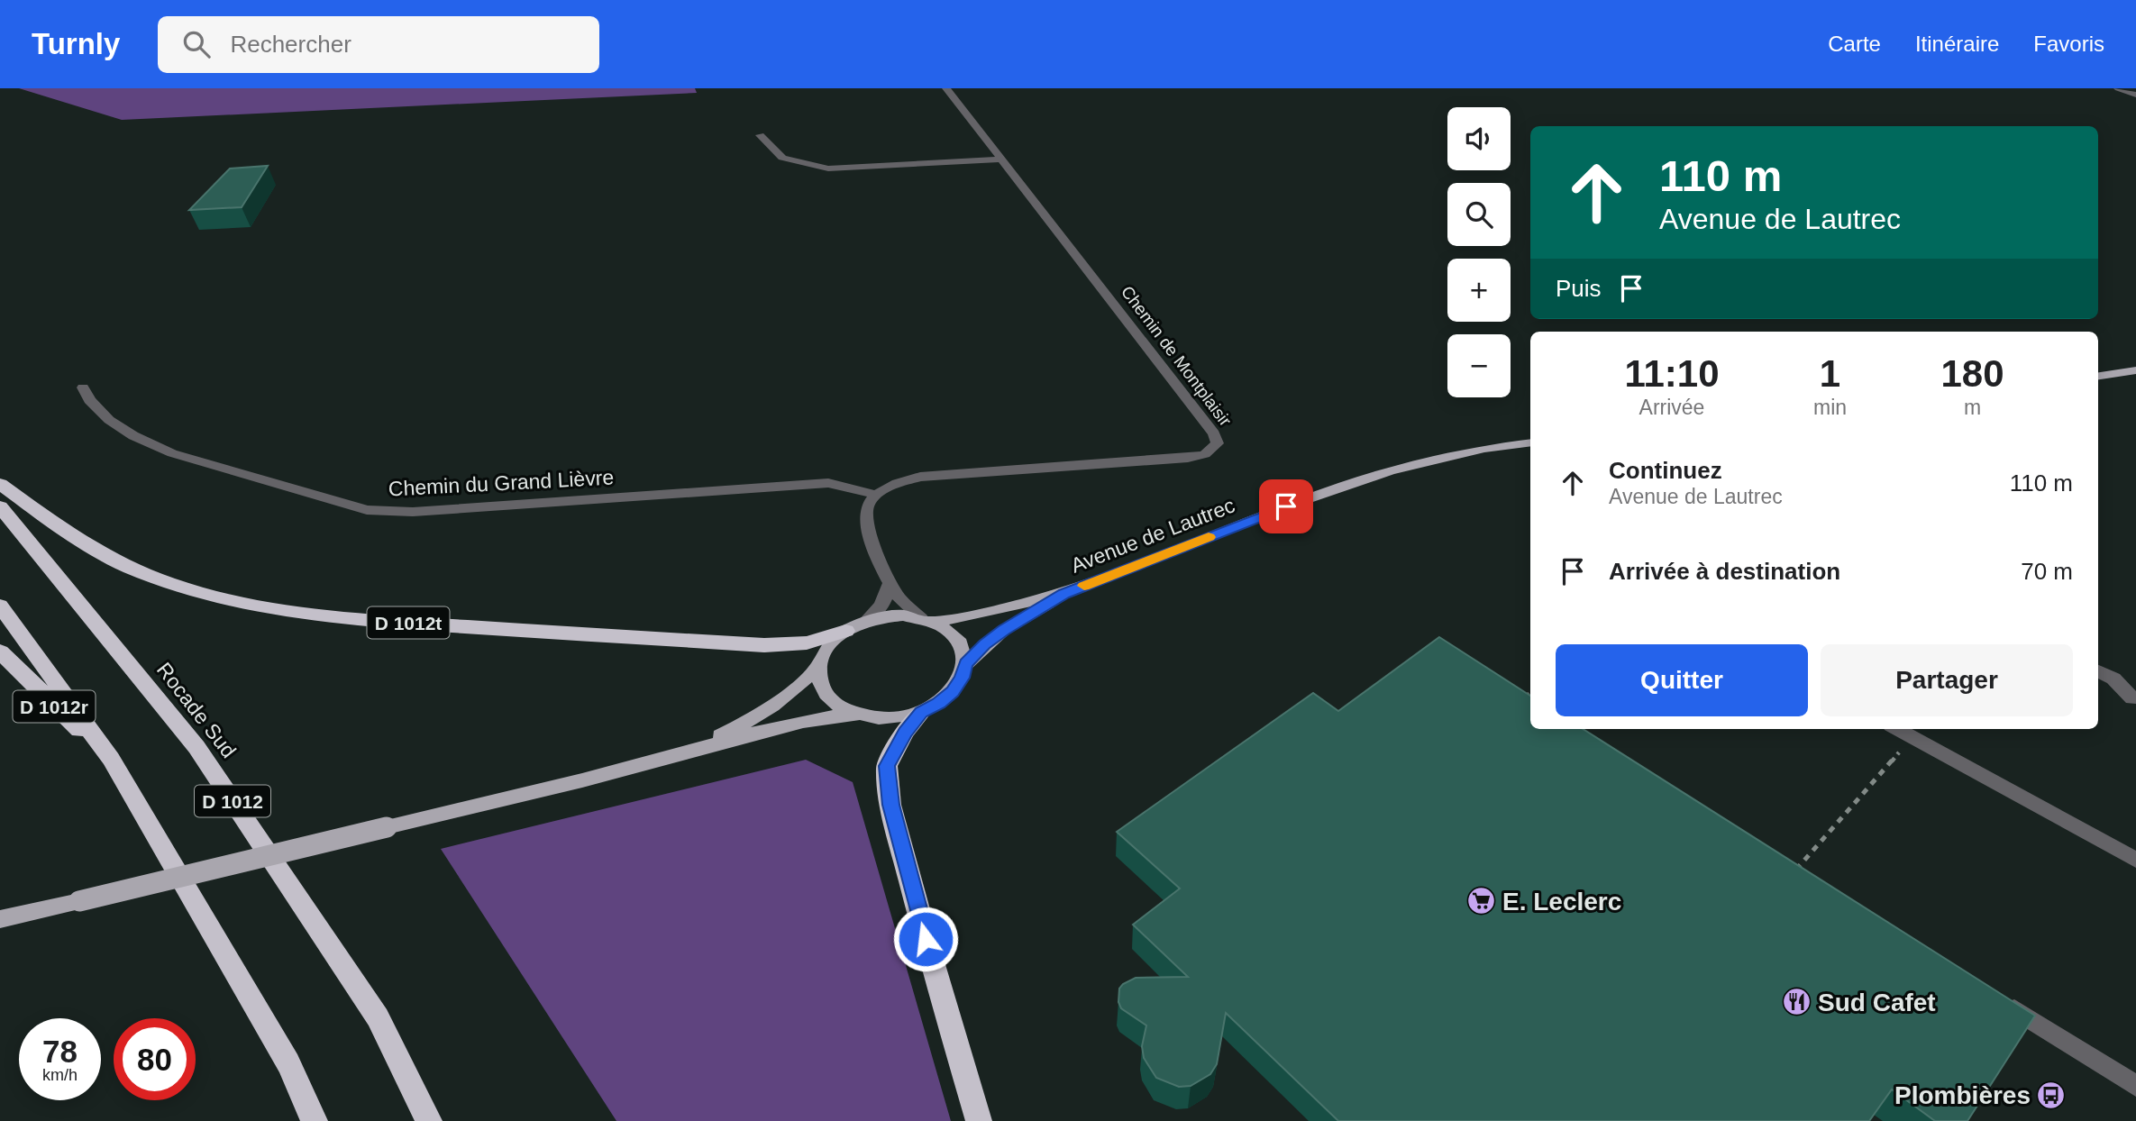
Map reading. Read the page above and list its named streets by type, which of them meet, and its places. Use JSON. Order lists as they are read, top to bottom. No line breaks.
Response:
{"streets":{"highway":["D 1012t","D 1012r","Rocade Sud","D 1012"],"main road":["Avenue de Lautrec"],"street":["Chemin de Montplaisir","Chemin du Grand Lièvre"]},"crossings":[["Chemin de Montplaisir","Chemin du Grand Lièvre"],["Avenue de Lautrec","D 1012t"]],"places":{"supermarket":["E. Leclerc"],"restaurant":["Sud Cafet"],"bus stop":["Plombières"]},"page":{"header":"Turnly","search":"Rechercher","nav":["Carte","Itinéraire","Favoris"],"map_buttons":["+","−"],"turn":["110 m","Avenue de Lautrec"],"then":"Puis","eta":["11:10","Arrivée","1","min","180","m"],"list":[{"name":"Continuez","note":"Avenue de Lautrec","value":"110 m"},{"name":"Arrivée à destination","value":"70 m"}],"buttons":["Quitter","Partager"],"speed":"78 km/h","limit":"80"}}
